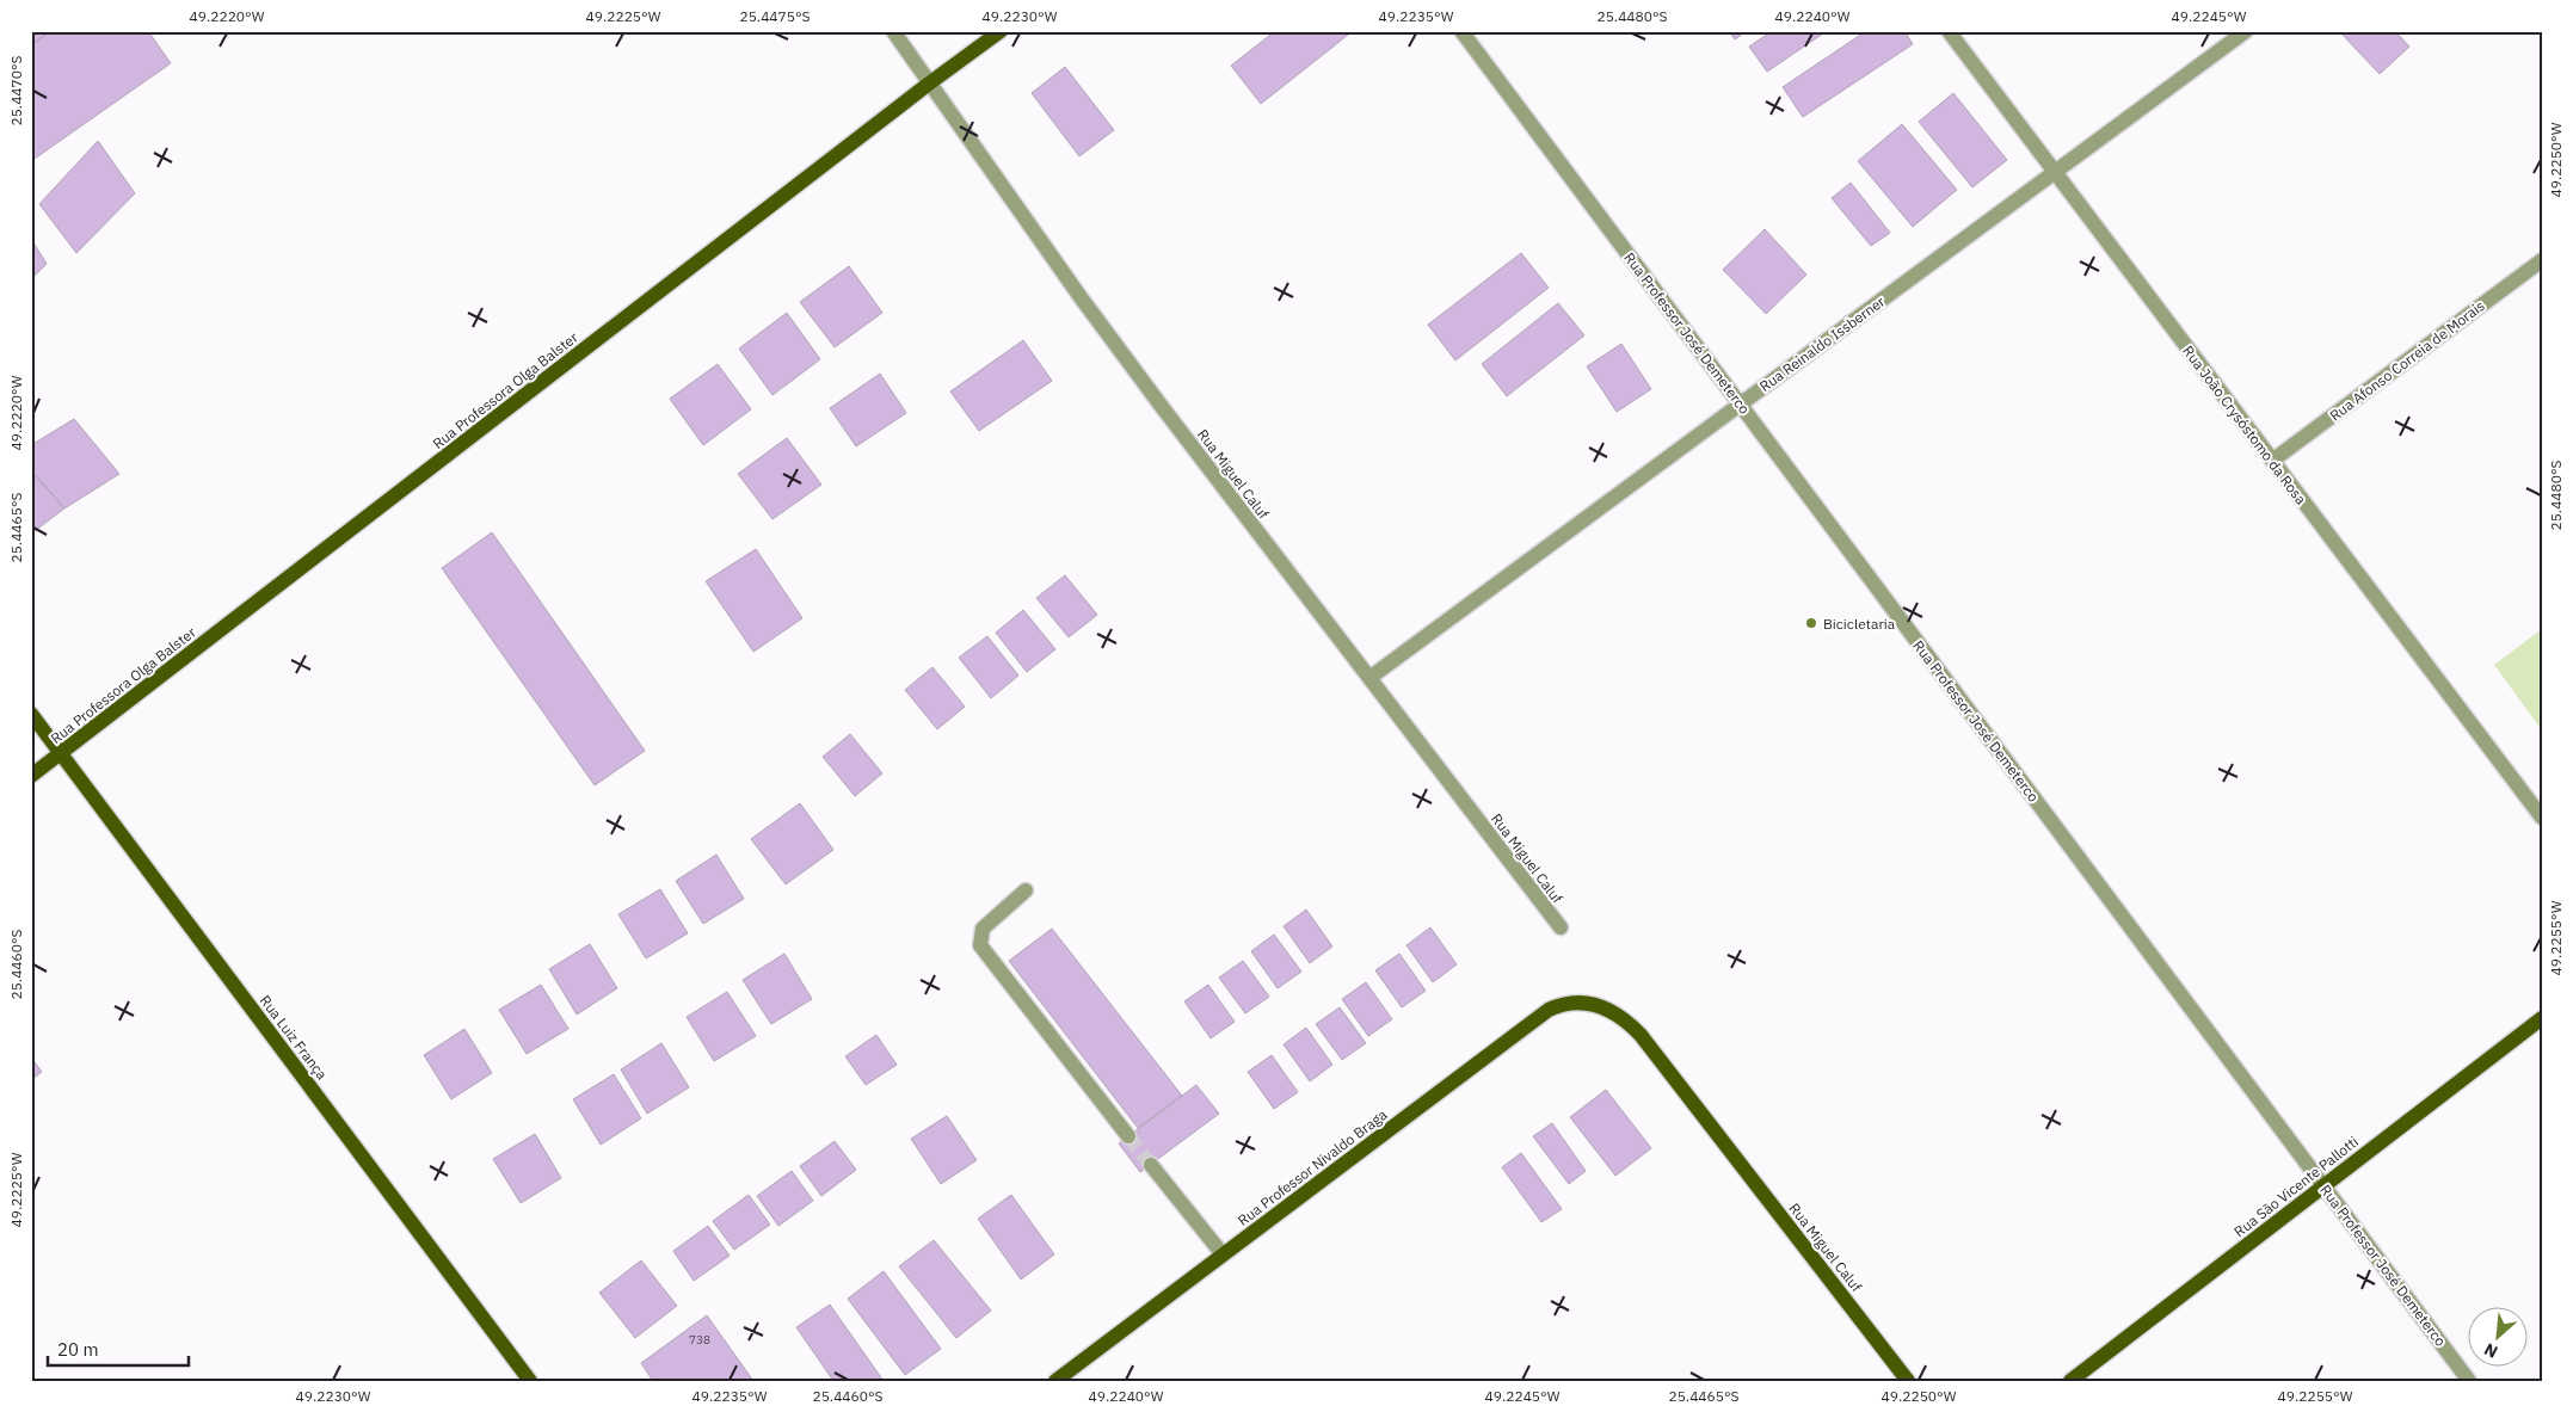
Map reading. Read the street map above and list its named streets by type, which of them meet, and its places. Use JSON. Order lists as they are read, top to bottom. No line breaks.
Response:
{"streets":{"main road":["Rua Professora Olga Balster","Rua Miguel Caluf","Rua Luiz França","Rua Professor Nivaldo Braga","Rua São Vicente Pallotti"],"street":["Rua Professor José Demeterco","Rua Reinaldo Issberner","Rua Afonso Correia de Morais","Rua João Crysóstomo da Rosa"]},"crossings":[["Rua Professor José Demeterco","Rua Reinaldo Issberner"],["Rua Professor José Demeterco","Rua São Vicente Pallotti"],["Rua Reinaldo Issberner","Rua João Crysóstomo da Rosa"],["Rua Reinaldo Issberner","Rua Miguel Caluf"],["Rua Afonso Correia de Morais","Rua João Crysóstomo da Rosa"],["Rua Professora Olga Balster","Rua Miguel Caluf"],["Rua Professora Olga Balster","Rua Luiz França"],["Rua Miguel Caluf","Rua Professor Nivaldo Braga"]],"places":["Bicicletaria"],"house_numbers":["738"],"scale_bar":"20 m","north":"bottom left","coordinates":["49.2220°W","49.2225°W","25.4475°S","49.2230°W","49.2235°W","25.4480°S","49.2240°W","49.2245°W","25.4470°S","49.2250°W","25.4465°S","49.2255°W","25.4460°S"]}
